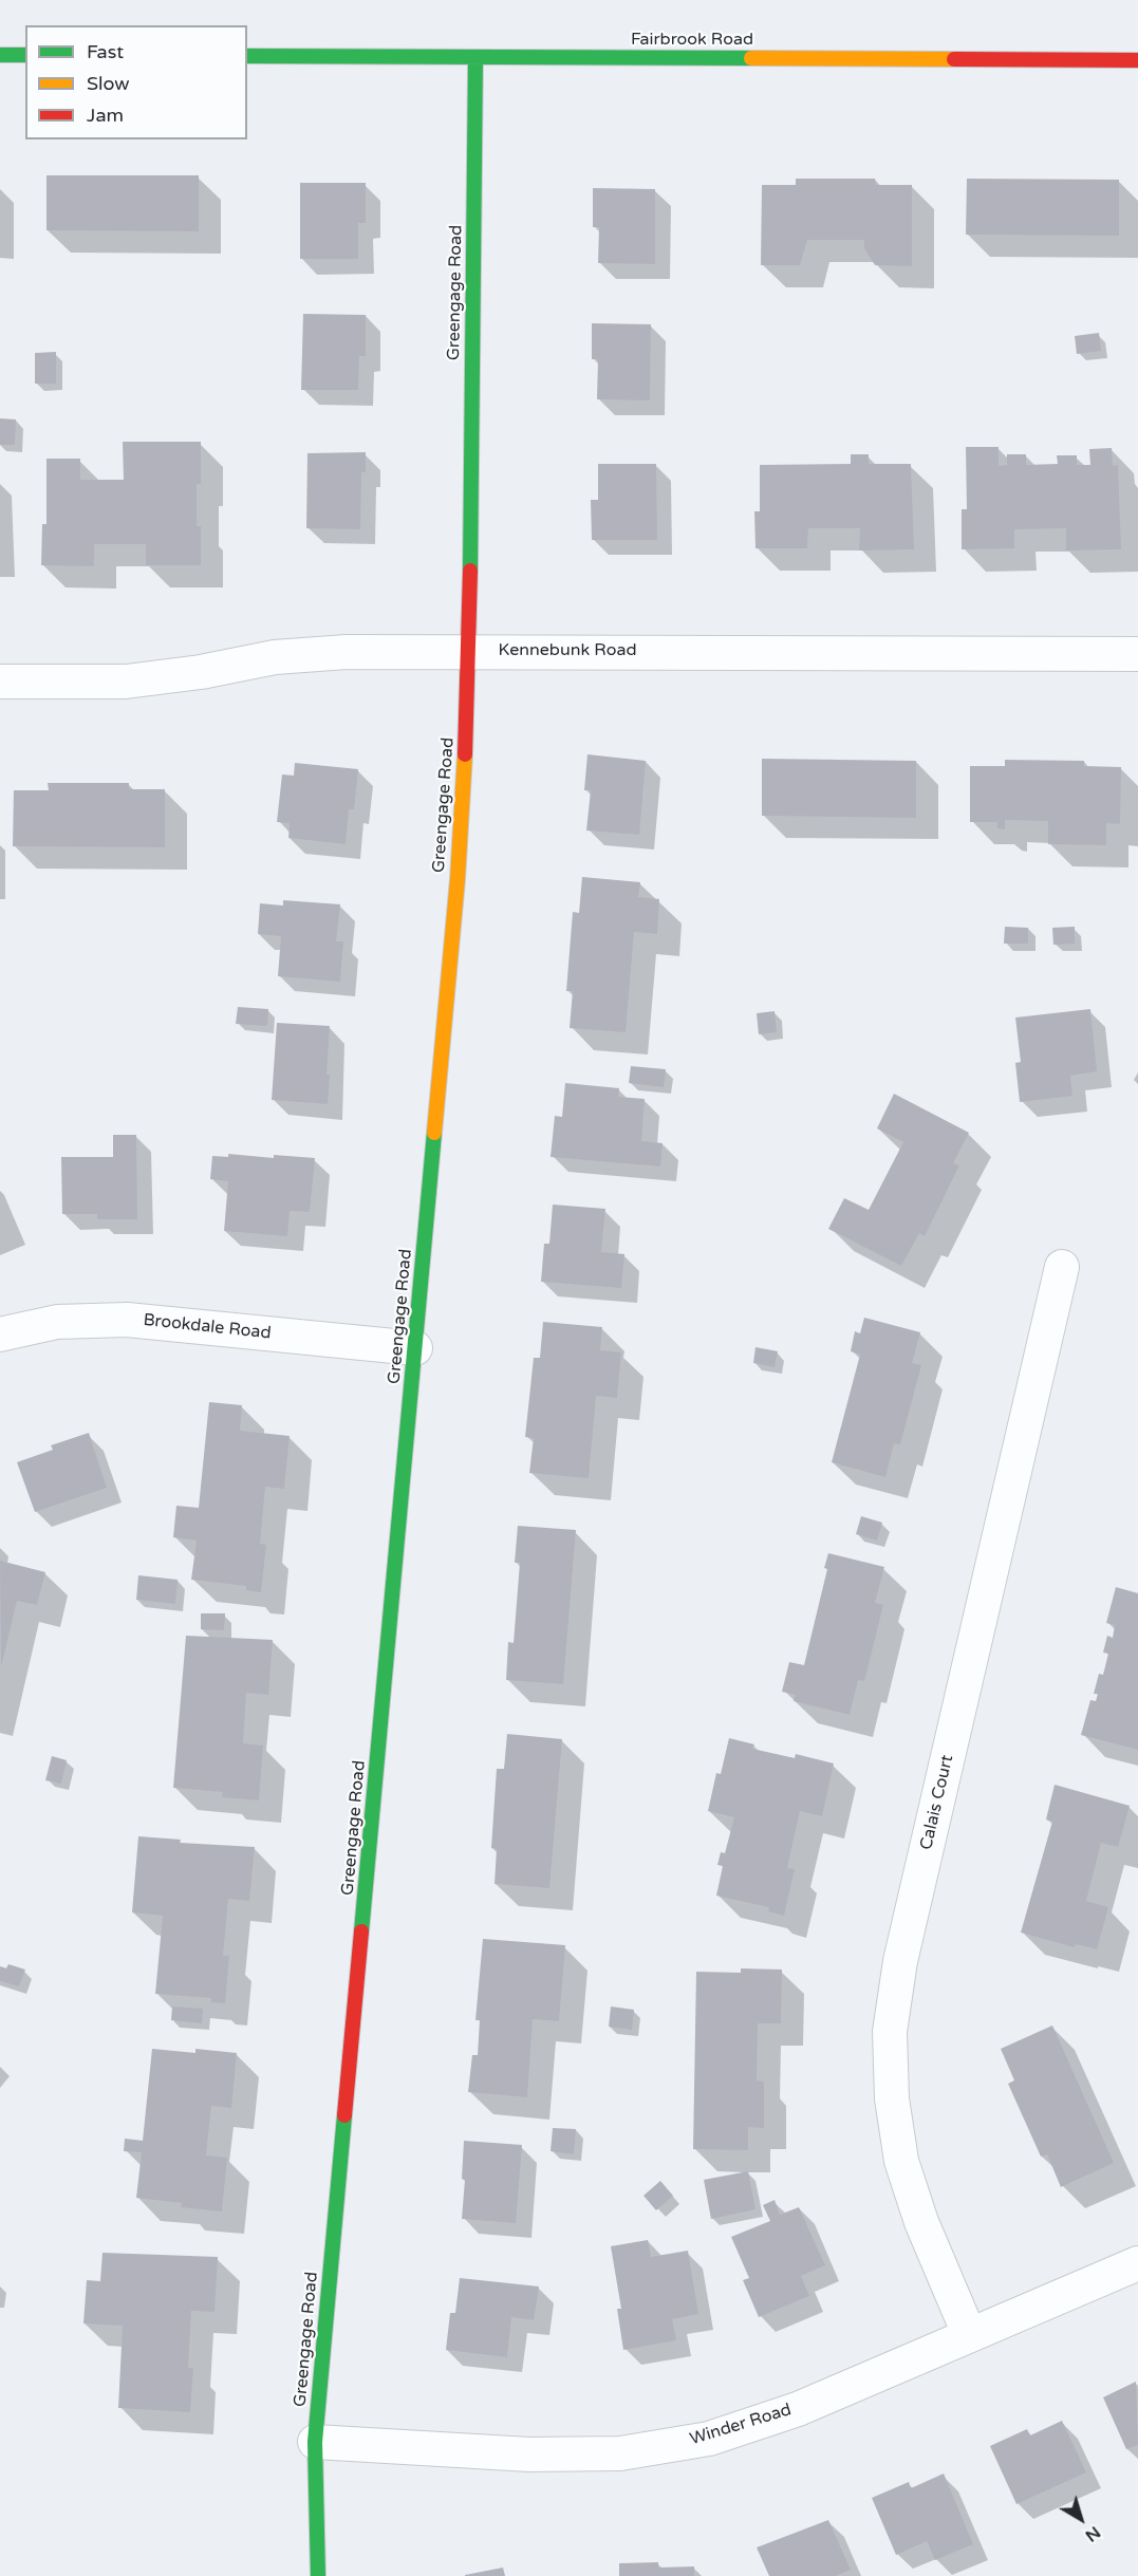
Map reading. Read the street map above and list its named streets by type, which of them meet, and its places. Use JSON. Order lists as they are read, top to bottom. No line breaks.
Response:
{"streets":{"street":["Fairbrook Road","Greengage Road","Kennebunk Road","Brookdale Road","Calais Court","Winder Road"]},"crossings":[["Fairbrook Road","Greengage Road"],["Greengage Road","Kennebunk Road"],["Greengage Road","Brookdale Road"],["Greengage Road","Winder Road"],["Calais Court","Winder Road"]],"legend":["Fast","Slow","Jam"],"north":"bottom right"}
